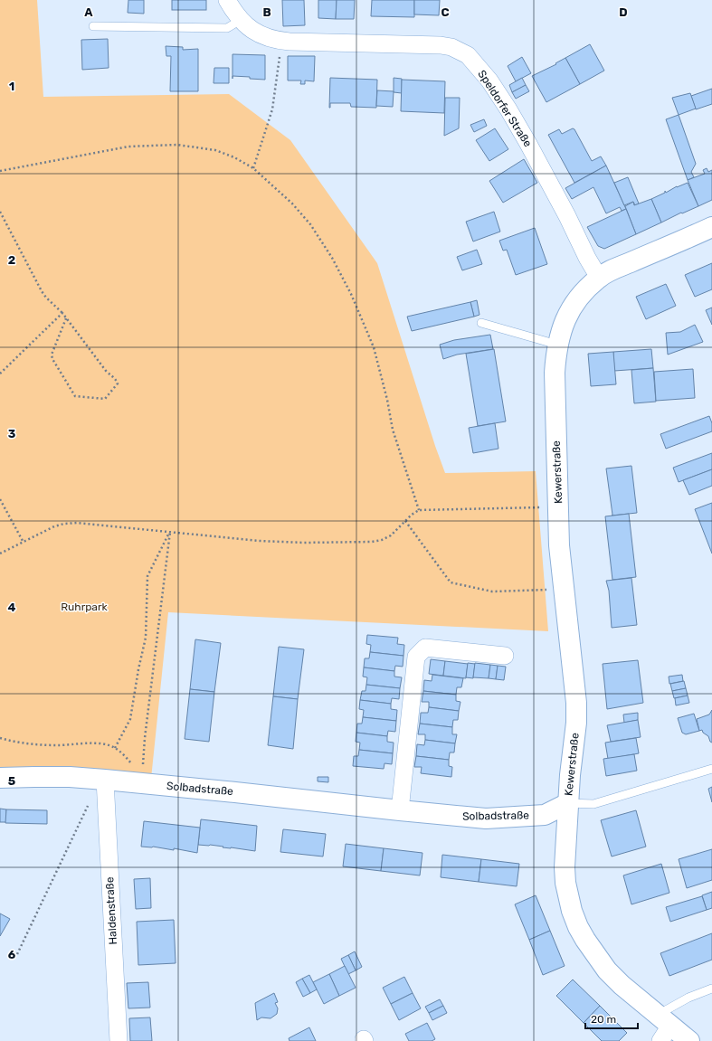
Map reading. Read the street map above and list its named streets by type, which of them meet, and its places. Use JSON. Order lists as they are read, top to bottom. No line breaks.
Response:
{"streets":{"street":["Speldorfer Straße","Kewerstraße","Solbadstraße","Haldenstraße"]},"crossings":[["Speldorfer Straße","Kewerstraße"],["Kewerstraße","Solbadstraße"],["Solbadstraße","Haldenstraße"]],"parks":["Ruhrpark"],"scale_bar":"20 m","grid":{"columns":["A","B","C","D"],"rows":["1","2","3","4","5","6"]}}
